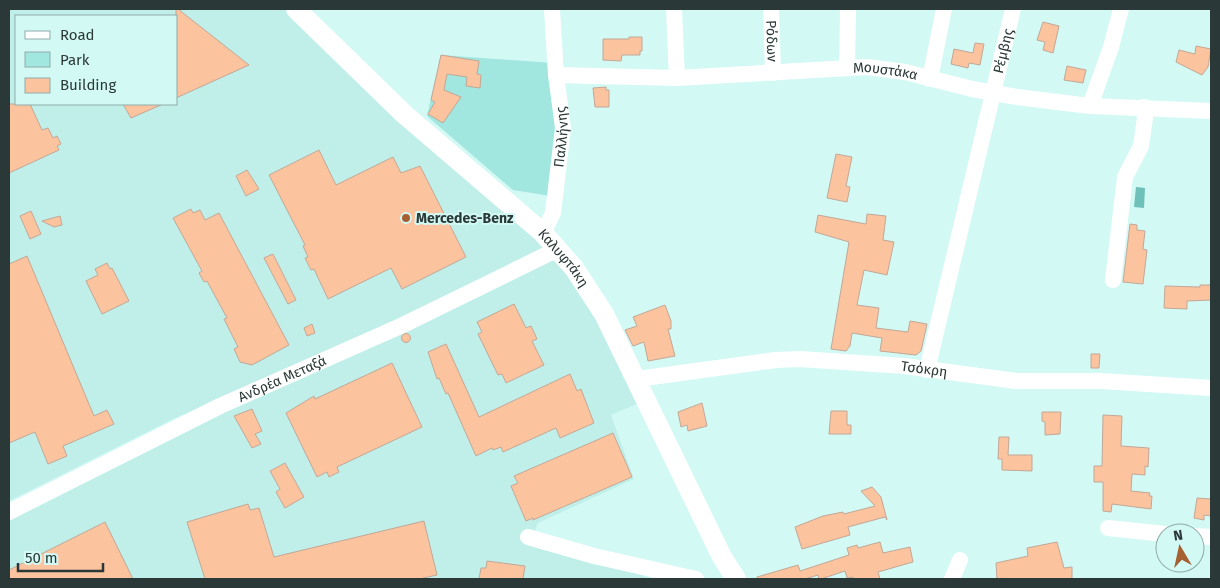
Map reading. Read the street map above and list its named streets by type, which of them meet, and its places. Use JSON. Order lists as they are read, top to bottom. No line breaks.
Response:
{"streets":{"main road":["Καλυφτάκη"],"street":["Ρόδων","Ρέμβης","Μουστάκα","Παλλήνης","Τσόκρη","Ανδρέα Μεταξά"]},"crossings":[["Ρόδων","Μουστάκα"],["Ρέμβης","Μουστάκα"],["Ρέμβης","Τσόκρη"],["Μουστάκα","Παλλήνης"],["Παλλήνης","Καλυφτάκη"],["Καλυφτάκη","Τσόκρη"],["Καλυφτάκη","Ανδρέα Μεταξά"]],"places":["Mercedes-Benz"],"legend":["Road","Park","Building"],"scale_bar":"50 m","north":"top"}
